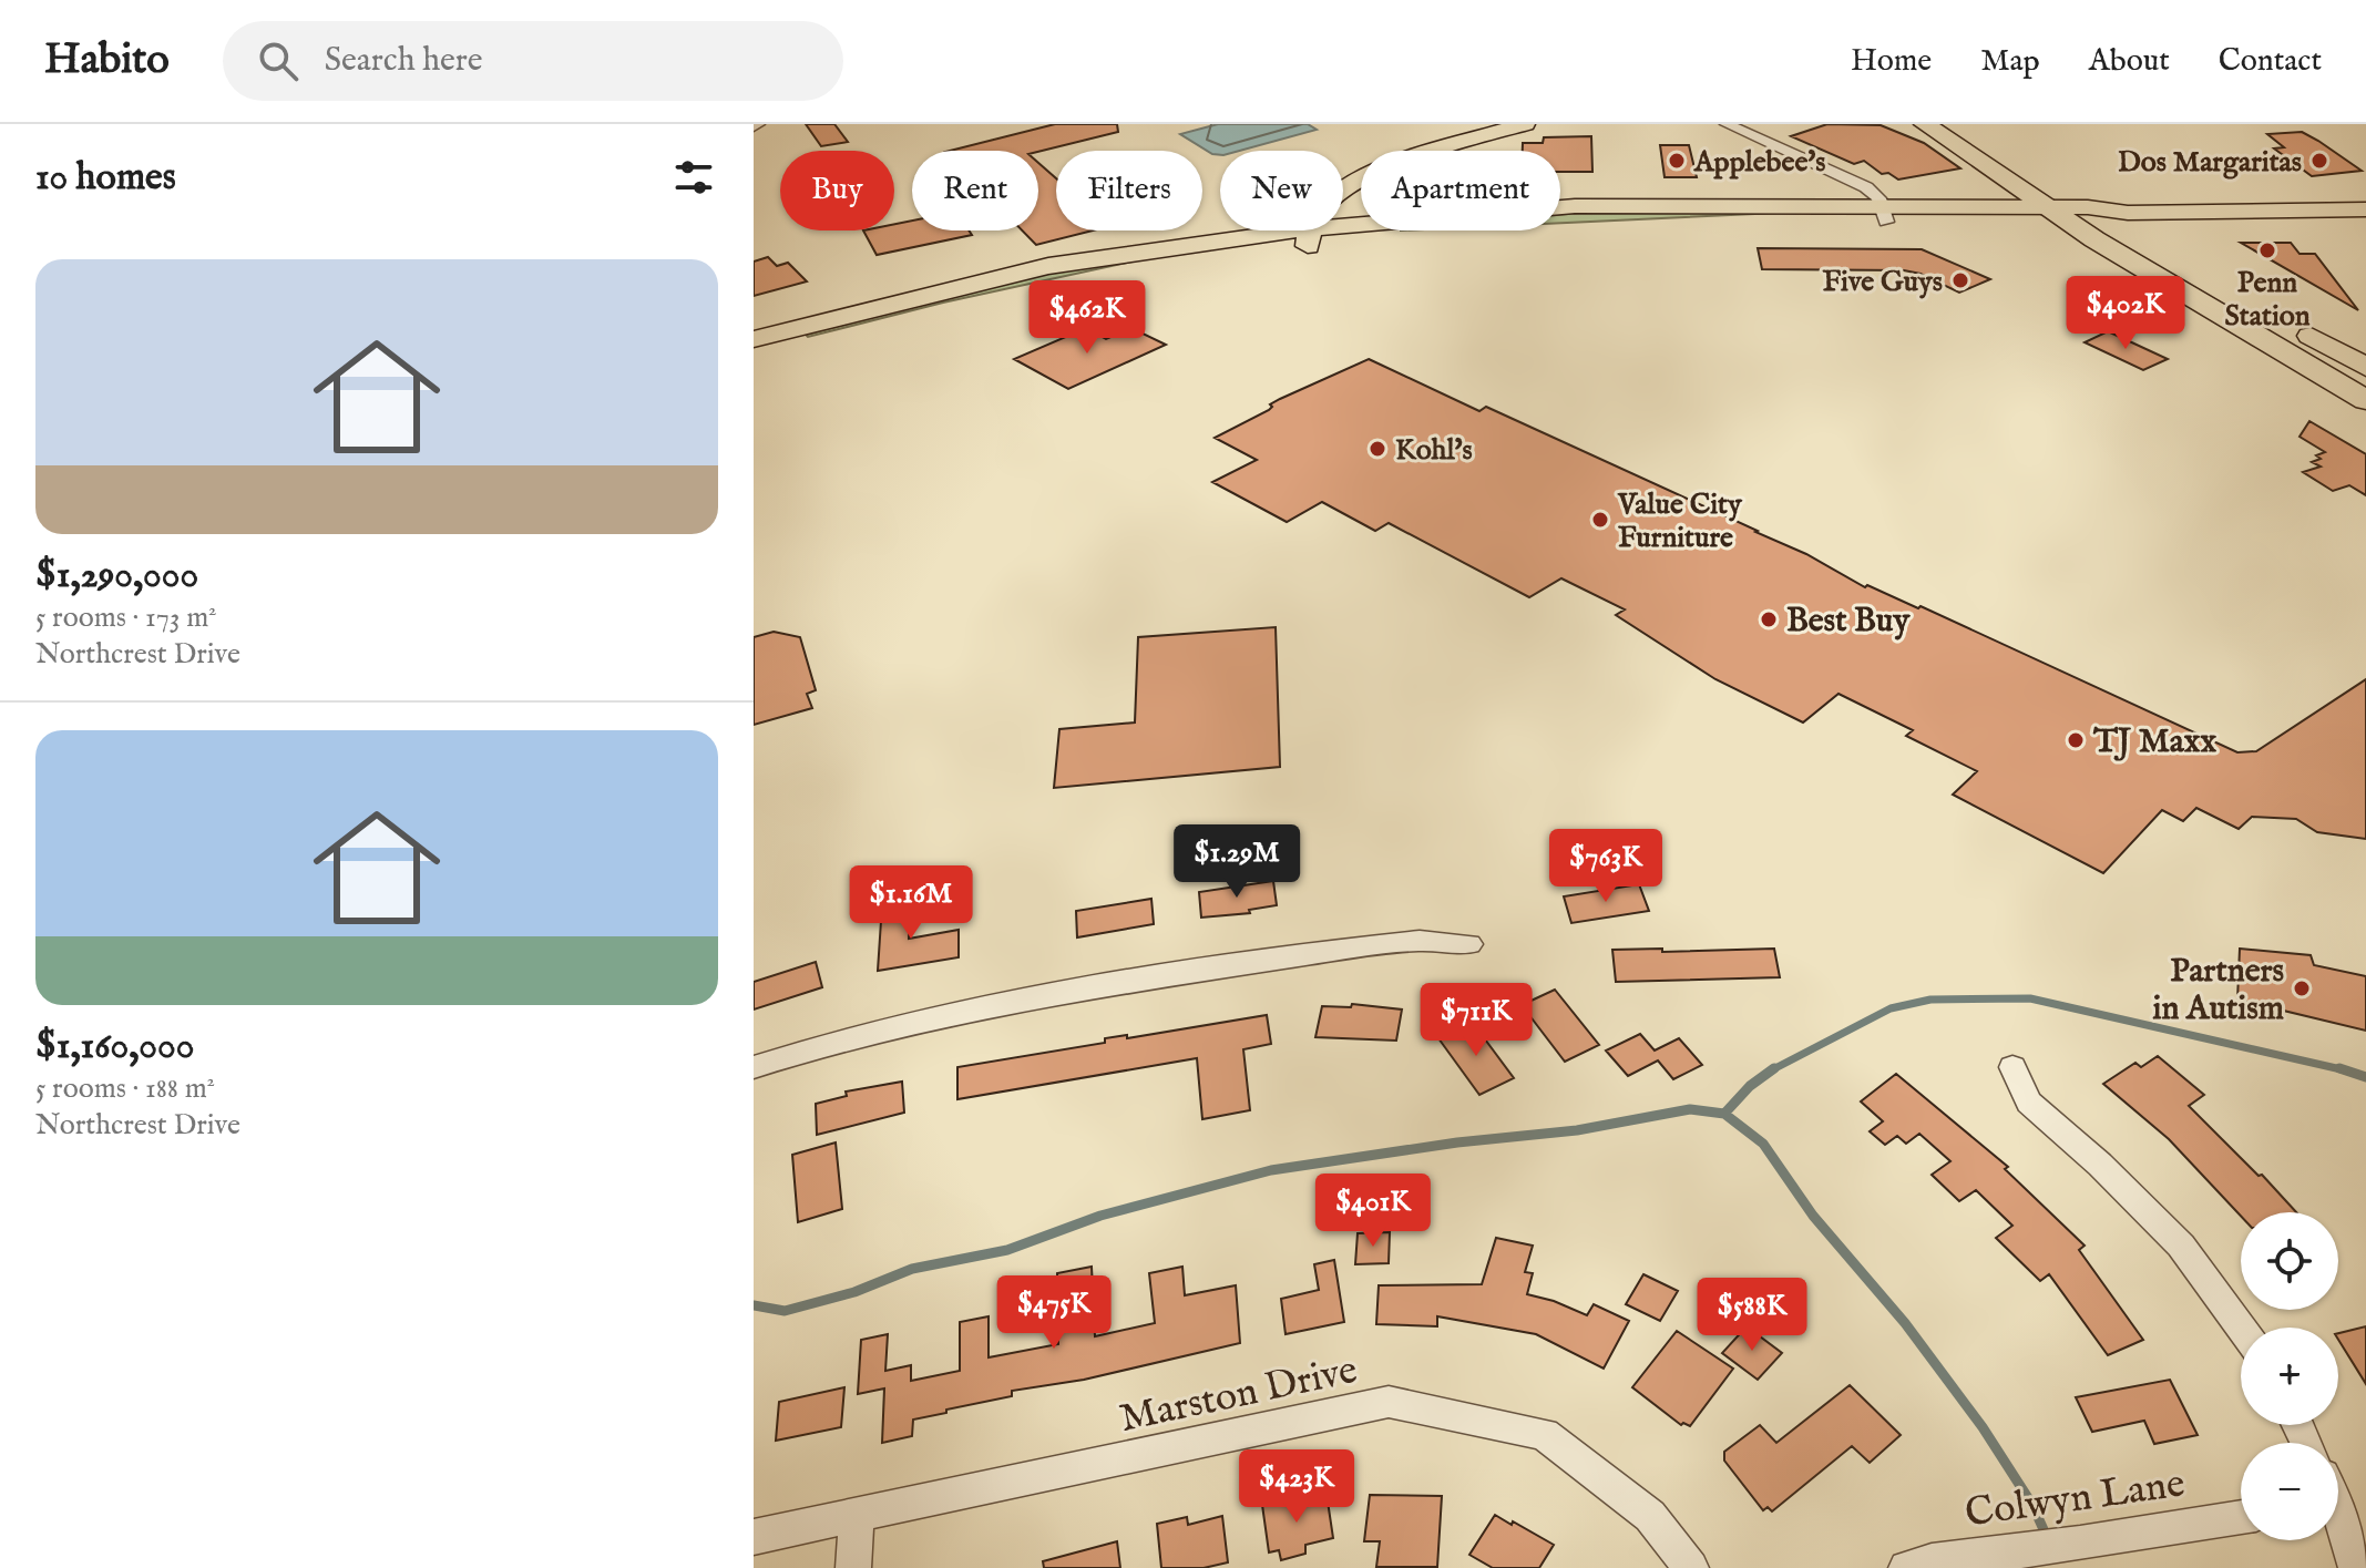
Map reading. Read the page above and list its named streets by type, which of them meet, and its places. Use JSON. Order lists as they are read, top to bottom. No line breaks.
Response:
{"streets":{"street":["Marston Drive","Colwyn Lane"]},"places":["Applebee's","Dos Margaritas","Penn Station","Five Guys","Kohl's","Value City Furniture","Best Buy","TJ Maxx","Partners in Autism"],"page":{"header":"Habito","search":"Search here","nav":["Home","Map","About","Contact"],"heading":"10 homes","chip":["Buy","Rent","Filters","New","Apartment"],"list":[{"name":"$1,290,000","note":"5 rooms · 173 m² · Northcrest Drive"},{"name":"$1,160,000","note":"5 rooms · 188 m² · Northcrest Drive"}],"price":["$402K","$462K","$1.29M","$763K","$1.16M","$711K","$401K","$475K","$588K","$423K"],"map_buttons":["+","−"]}}
